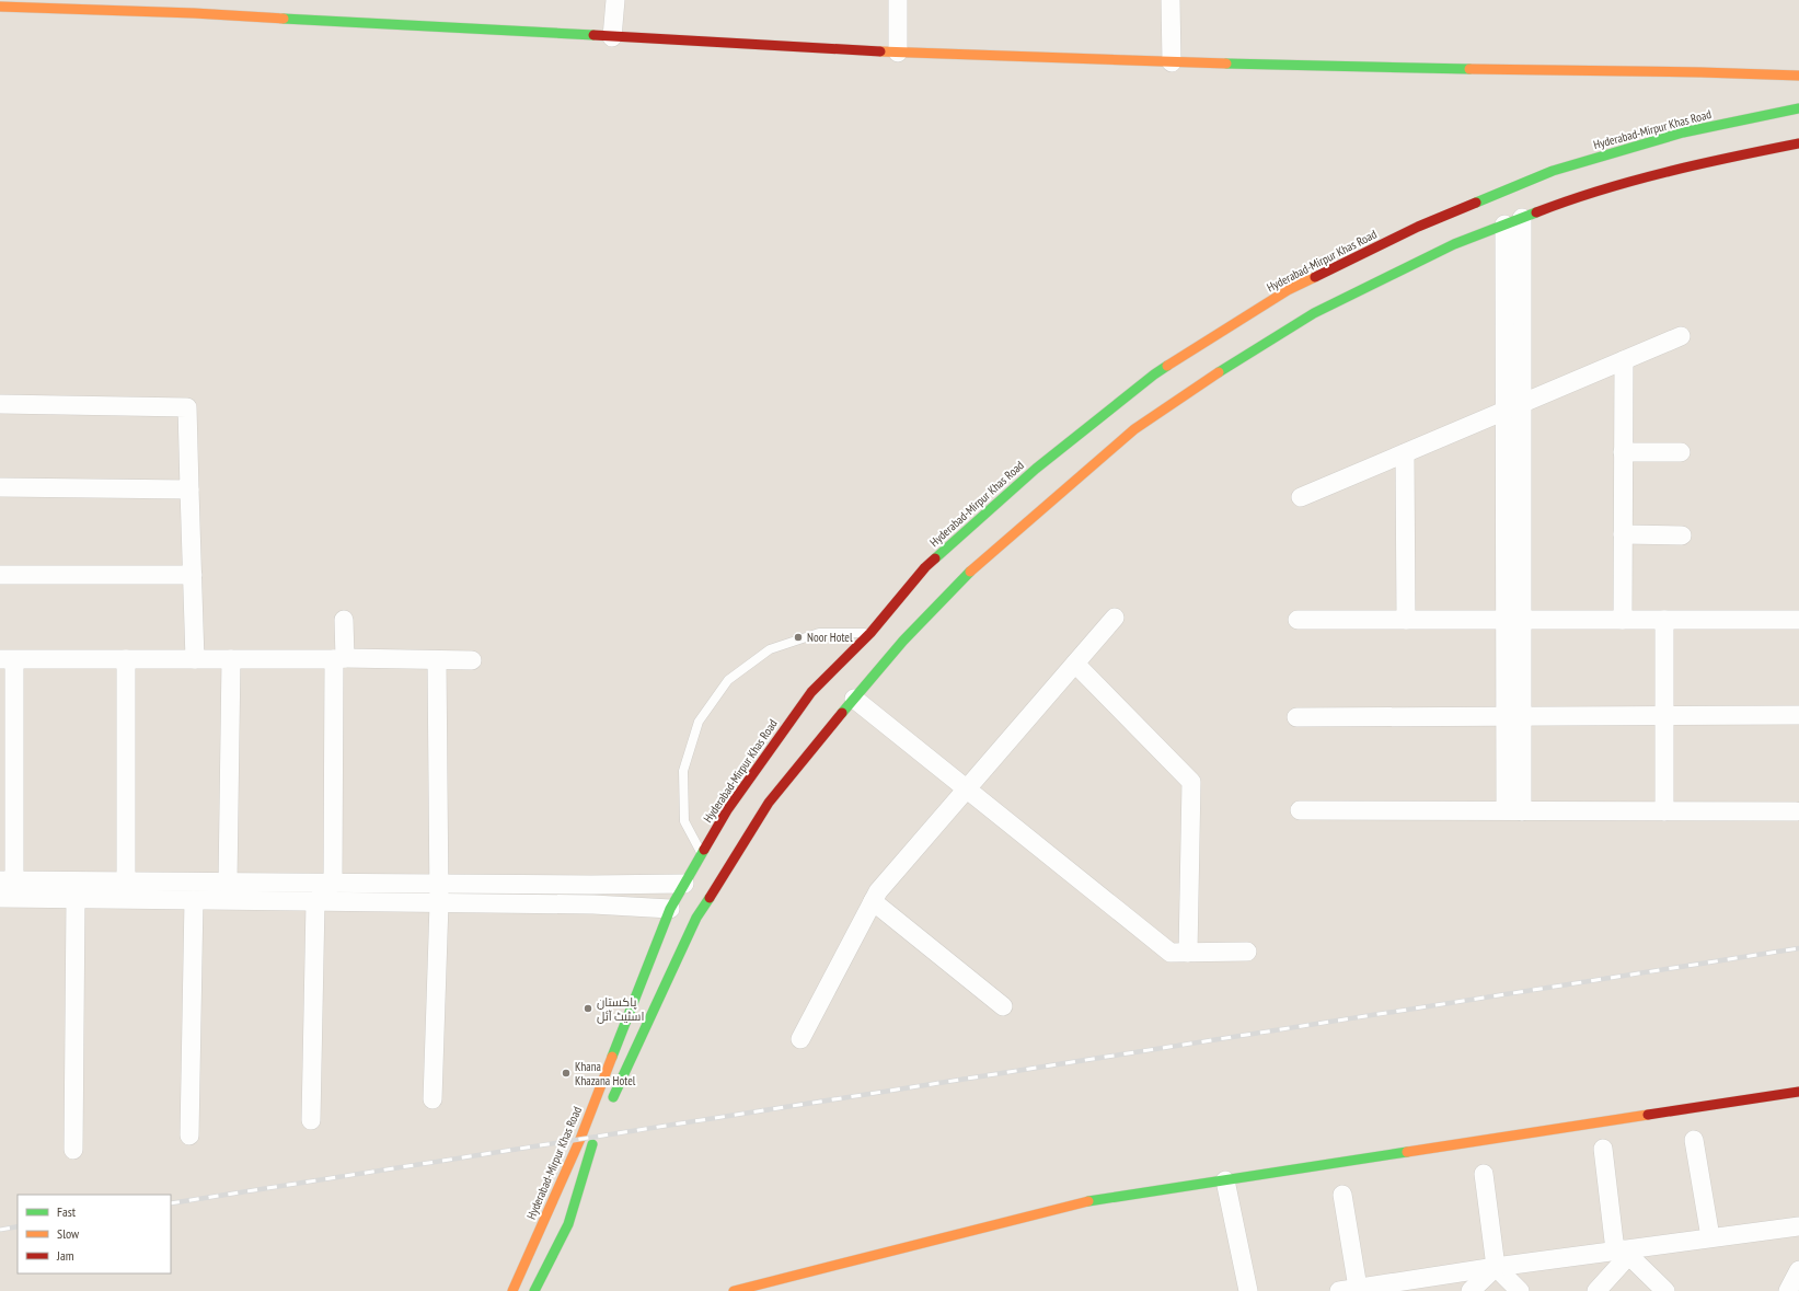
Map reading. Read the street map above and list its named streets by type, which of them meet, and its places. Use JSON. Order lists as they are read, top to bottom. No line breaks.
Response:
{"streets":{"main road":["Hyderabad-Mirpur Khas Road"]},"places":["Noor Hotel","پاکستان اسٹیٹ آئل","Khana Khazana Hotel"],"legend":["Fast","Slow","Jam"]}
